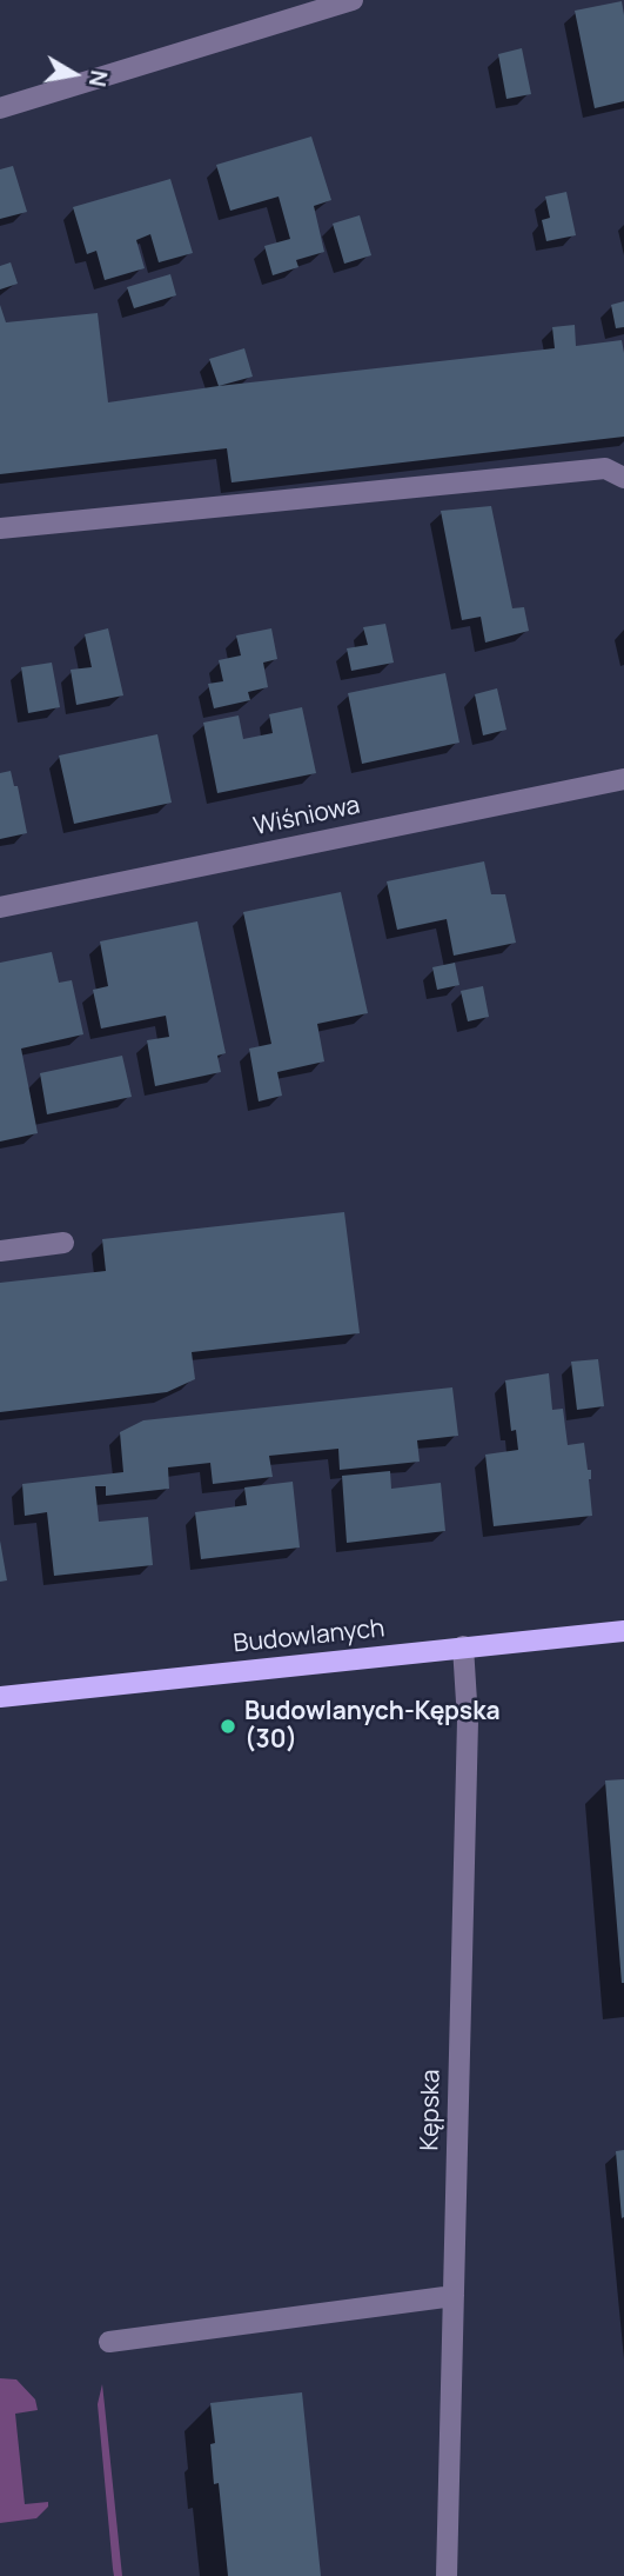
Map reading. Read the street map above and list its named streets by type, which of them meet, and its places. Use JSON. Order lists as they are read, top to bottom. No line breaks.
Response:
{"streets":{"main road":["Budowlanych"],"street":["Wiśniowa","Kępska"]},"crossings":[["Budowlanych","Kępska"]],"places":["Budowlanych-Kępska (30)"],"north":"right"}
